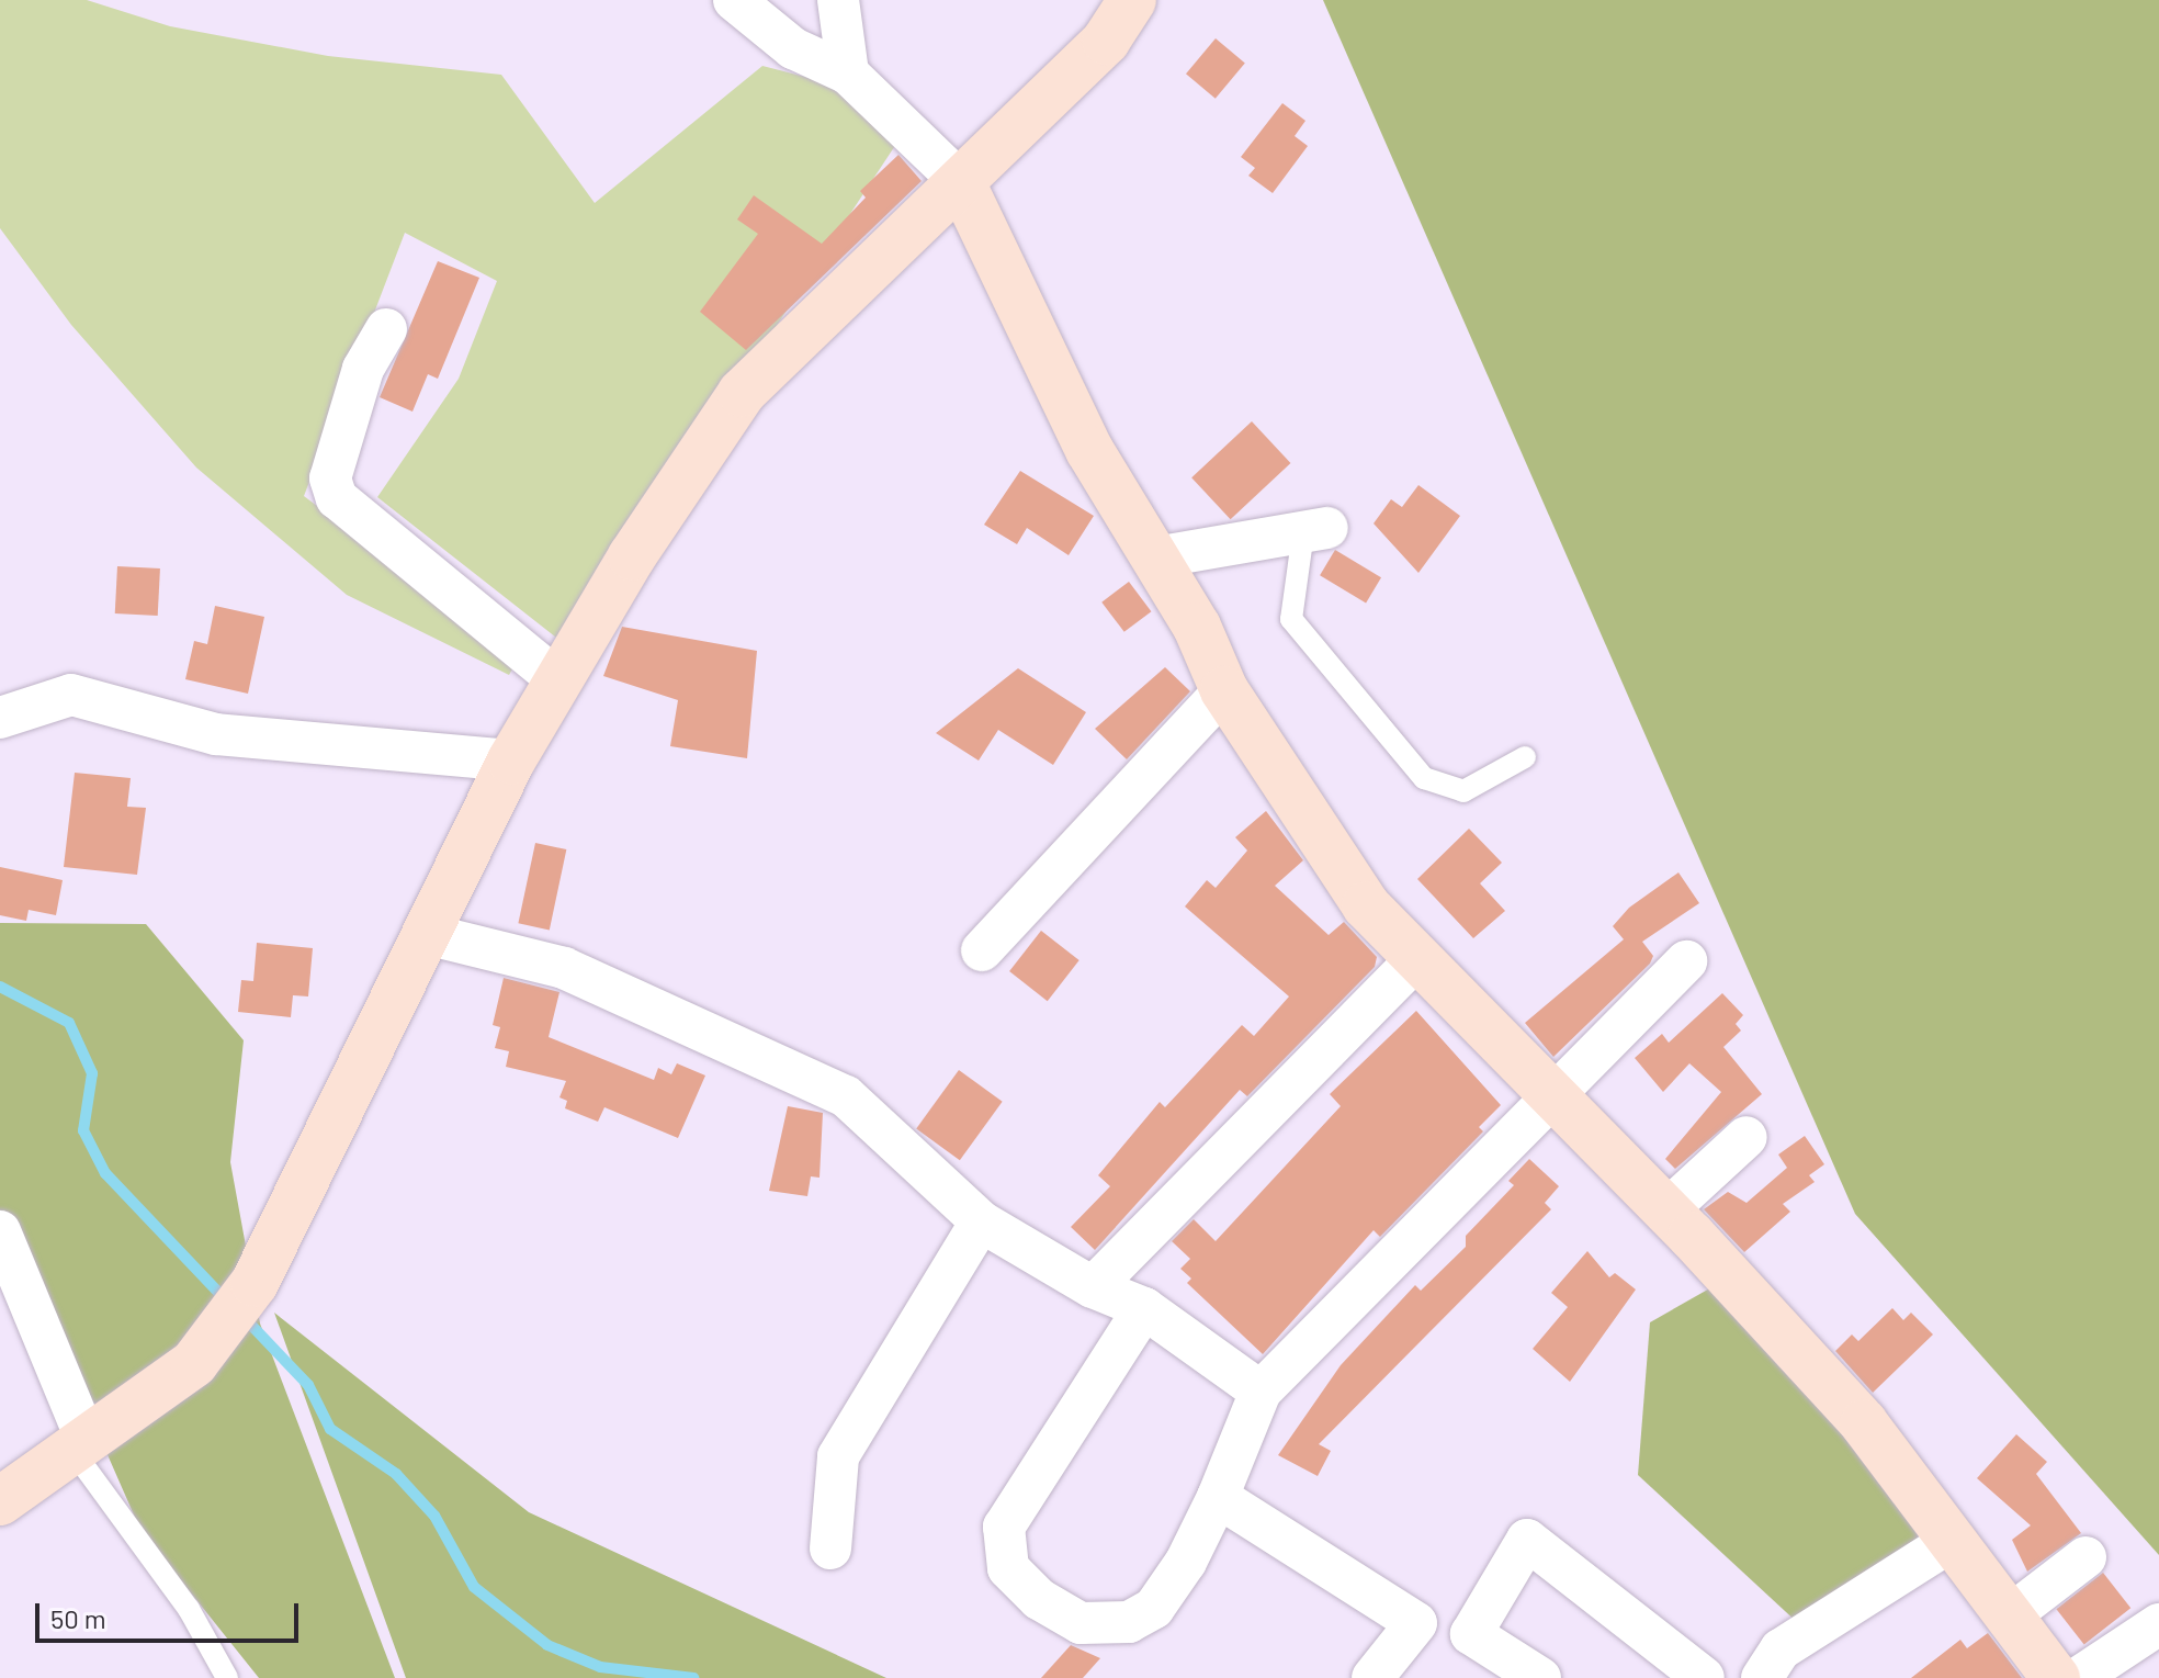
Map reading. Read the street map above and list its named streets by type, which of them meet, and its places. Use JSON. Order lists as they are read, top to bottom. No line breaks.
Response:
{"scale_bar":"50 m"}
